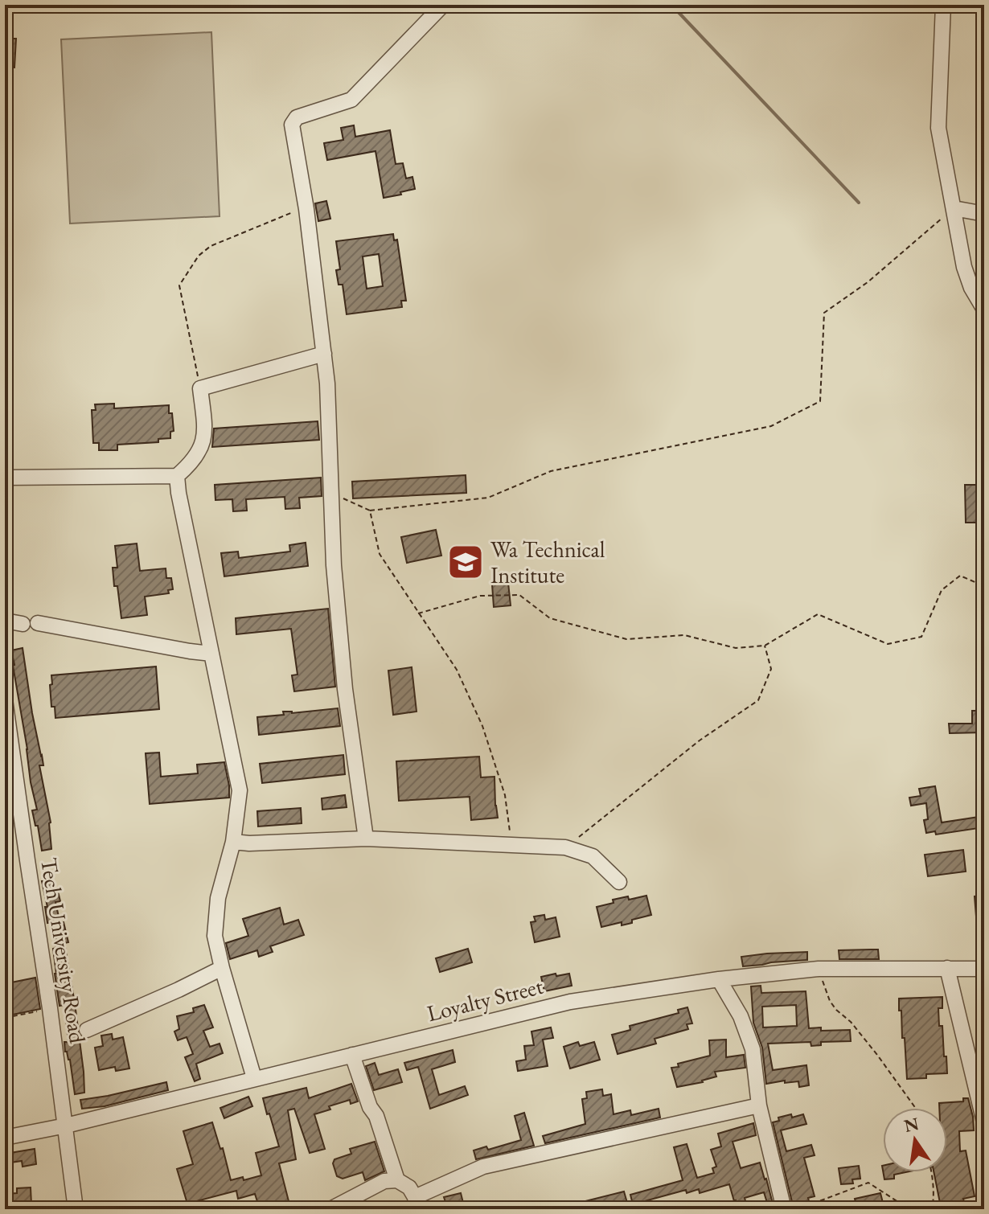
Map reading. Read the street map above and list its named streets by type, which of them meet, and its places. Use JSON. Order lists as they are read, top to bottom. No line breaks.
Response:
{"streets":{"street":["Tech University Road","Loyalty Street"]},"crossings":[["Tech University Road","Loyalty Street"]],"places":{"school or university":["Wa Technical Institute"]},"north":"top"}
